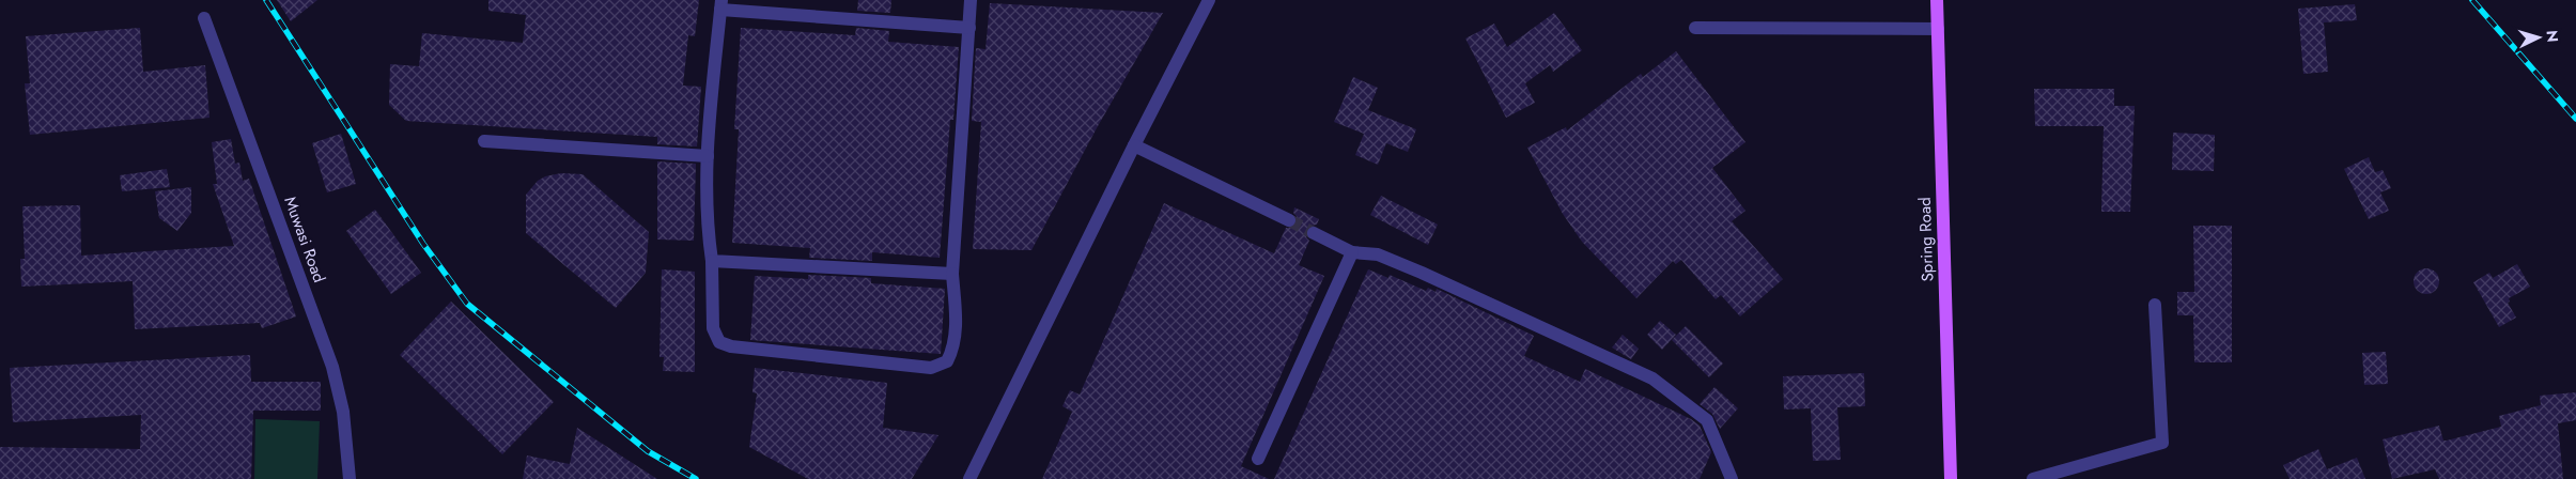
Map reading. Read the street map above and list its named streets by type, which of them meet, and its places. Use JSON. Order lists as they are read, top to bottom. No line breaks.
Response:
{"streets":{"main road":["Spring Road"],"lane":["Muwasi Road"]},"north":"right"}
